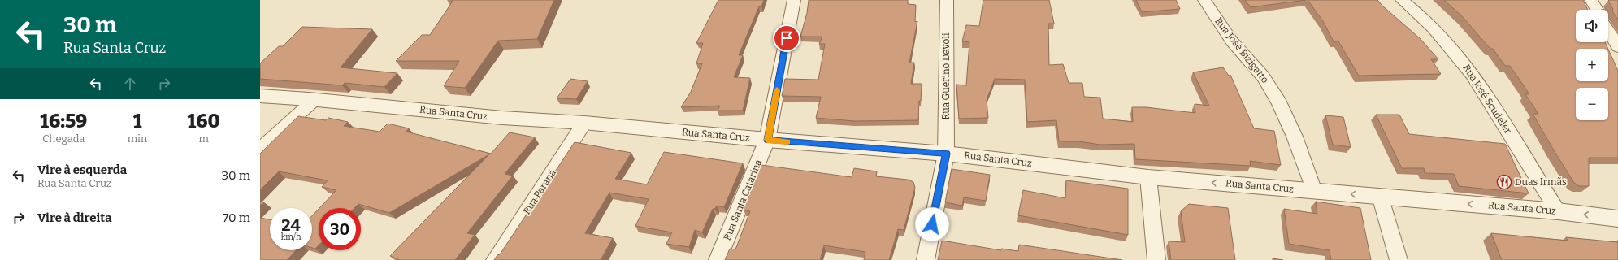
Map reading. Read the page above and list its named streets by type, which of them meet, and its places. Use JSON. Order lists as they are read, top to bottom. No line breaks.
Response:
{"streets":{"street":["Rua José Bizigatto","Rua Guerino Davoli","Rua José Scudeler","Rua Santa Cruz","Rua Paraná","Rua Santa Catarina"]},"crossings":[["Rua José Bizigatto","Rua Santa Cruz"],["Rua Guerino Davoli","Rua Santa Cruz"],["Rua José Scudeler","Rua Santa Cruz"],["Rua Santa Cruz","Rua Paraná"],["Rua Santa Cruz","Rua Santa Catarina"]],"places":{"restaurant":["Duas Irmãs"]},"page":{"turn":["30 m","Rua Santa Cruz"],"map_buttons":["+","−"],"eta":["16:59","Chegada","1","min","160","m"],"list":[{"name":"Vire à esquerda","note":"Rua Santa Cruz","value":"30 m"},{"name":"Vire à direita","value":"70 m"}],"speed":"24 km/h","limit":"30"}}
